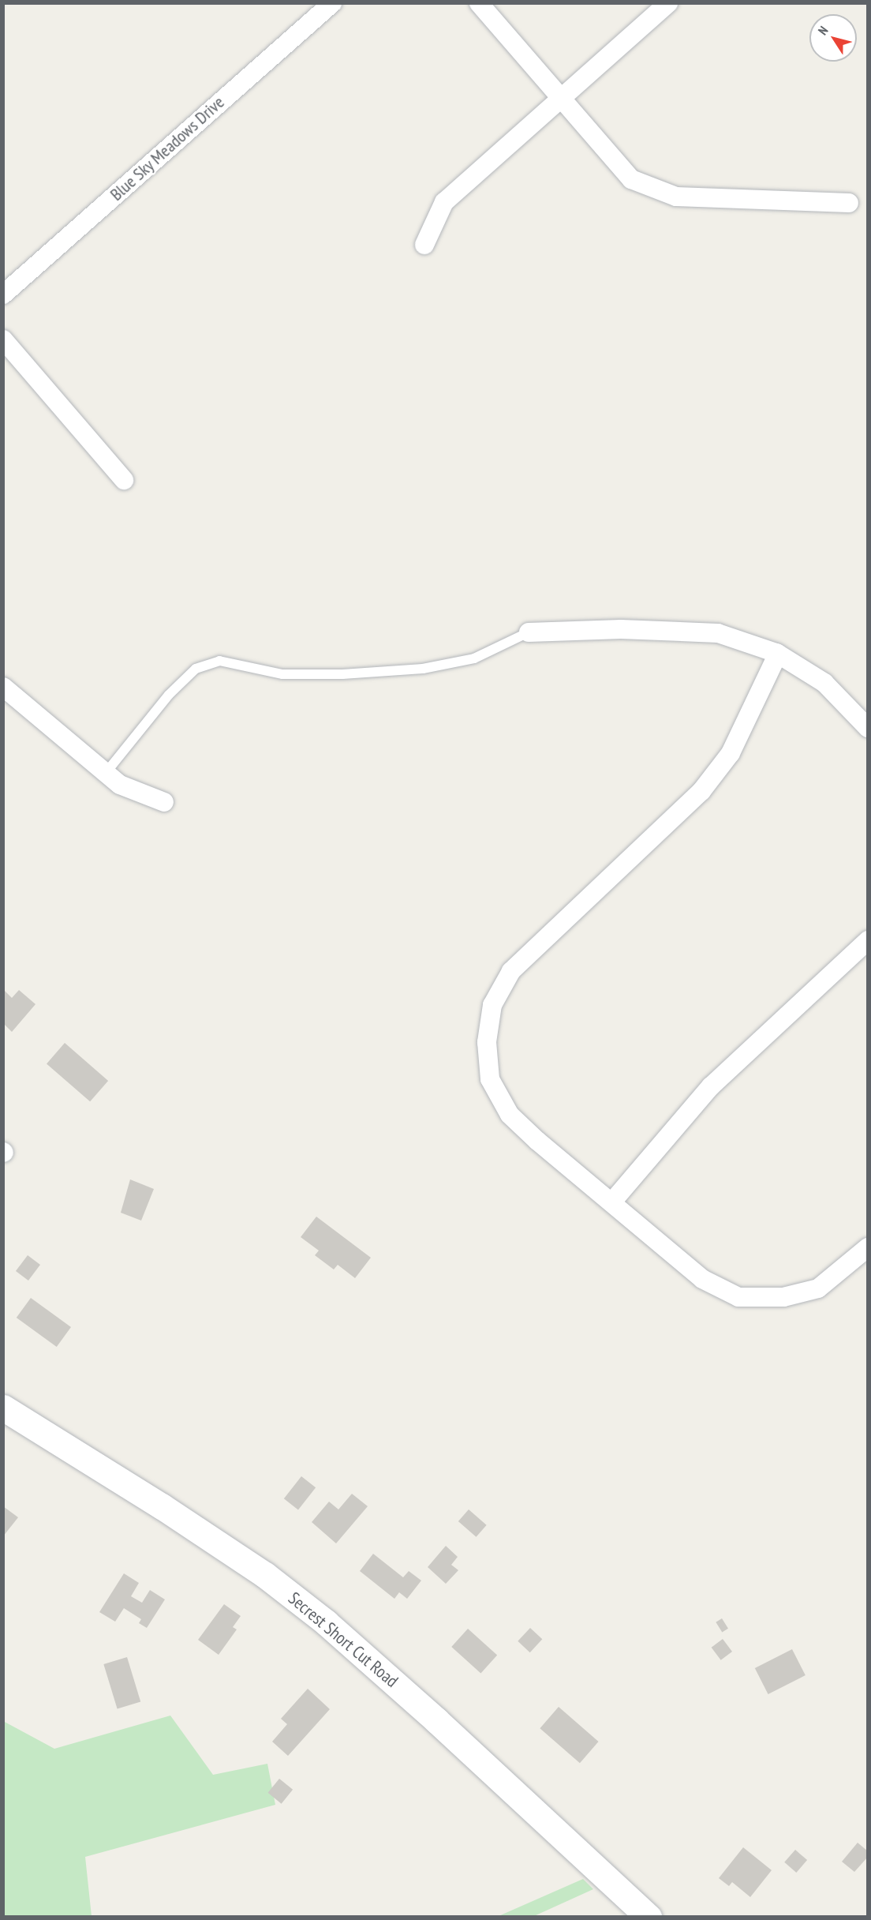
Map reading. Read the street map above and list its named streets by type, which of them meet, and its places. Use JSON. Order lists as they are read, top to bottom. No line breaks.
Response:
{"streets":{"main road":["Secrest Short Cut Road"],"street":["Blue Sky Meadows Drive"]},"north":"top left"}
